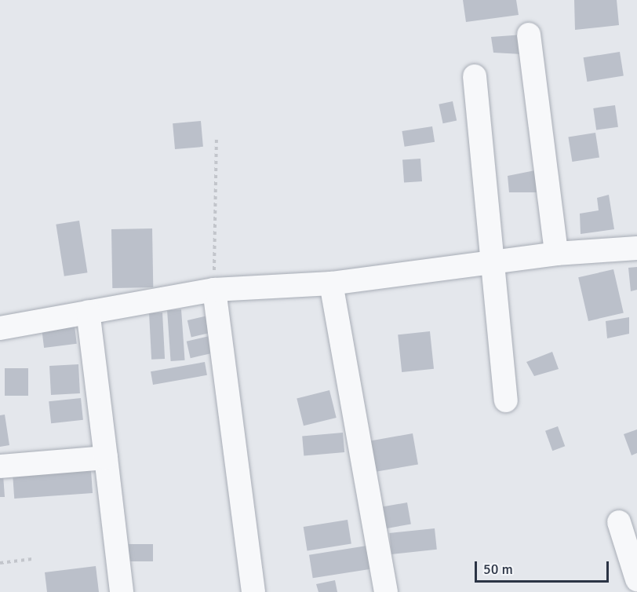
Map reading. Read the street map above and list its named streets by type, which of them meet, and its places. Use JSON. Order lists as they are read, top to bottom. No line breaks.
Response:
{"scale_bar":"50 m"}
